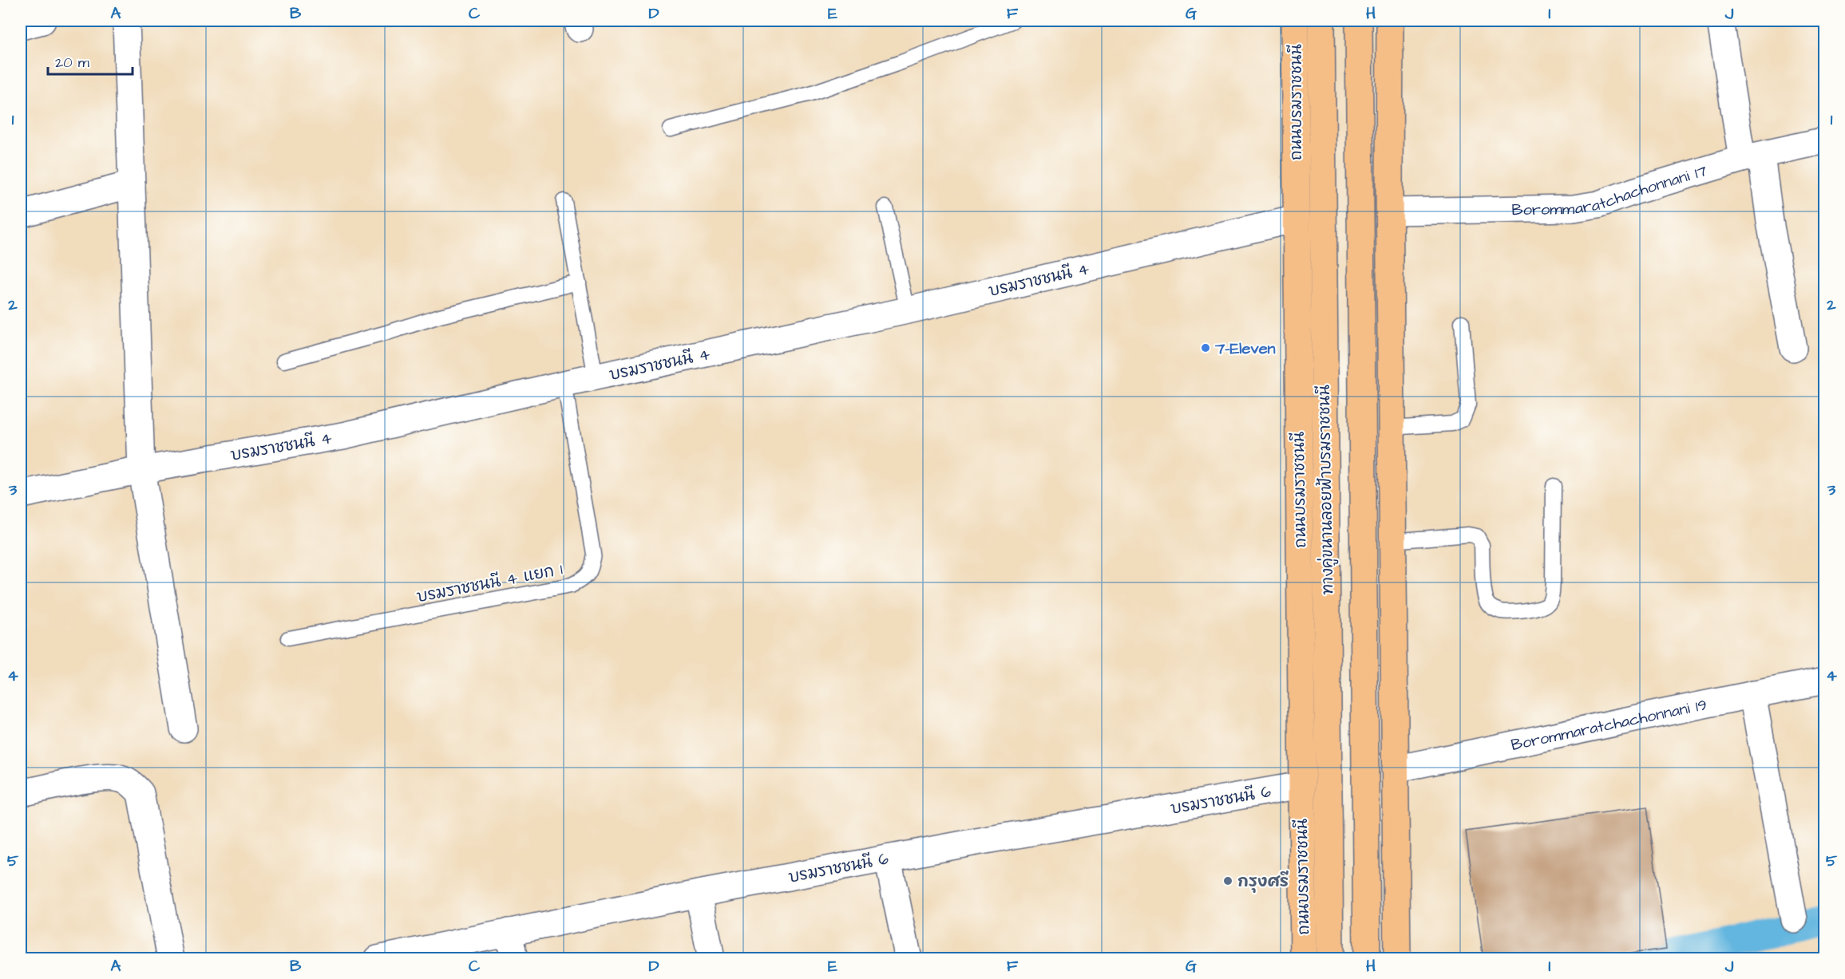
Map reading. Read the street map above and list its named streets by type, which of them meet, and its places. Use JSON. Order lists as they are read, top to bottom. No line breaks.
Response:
{"streets":{"main road":["ถนนบรมราชชนนี","ทางคู่ขนานลอยฟ้าบรมราชชนนี"],"street":["Borommaratchachonnani 17","บรมราชชนนี 4","Borommaratchachonnani 19","บรมราชชนนี 6"],"lane":["บรมราชชนนี 4 แยก 1"]},"crossings":[["ถนนบรมราชชนนี","บรมราชชนนี 4"],["ถนนบรมราชชนนี","บรมราชชนนี 6"],["บรมราชชนนี 4","บรมราชชนนี 4 แยก 1"]],"places":["7-Eleven","กรุงศรี"],"scale_bar":"20 m","grid":{"columns":["A","B","C","D","E","F","G","H","I","J"],"rows":["1","2","3","4","5"]}}
